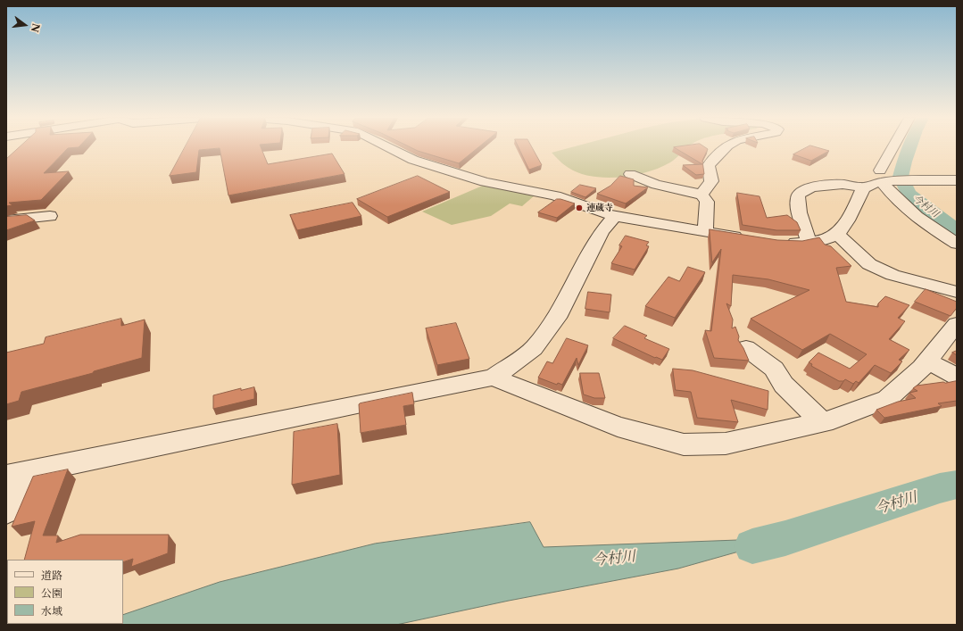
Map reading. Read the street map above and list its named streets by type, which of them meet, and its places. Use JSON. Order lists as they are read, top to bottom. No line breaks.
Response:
{"water":["今村川"],"places":["連蔵寺"],"legend":["道路","公園","水域"],"north":"right"}
